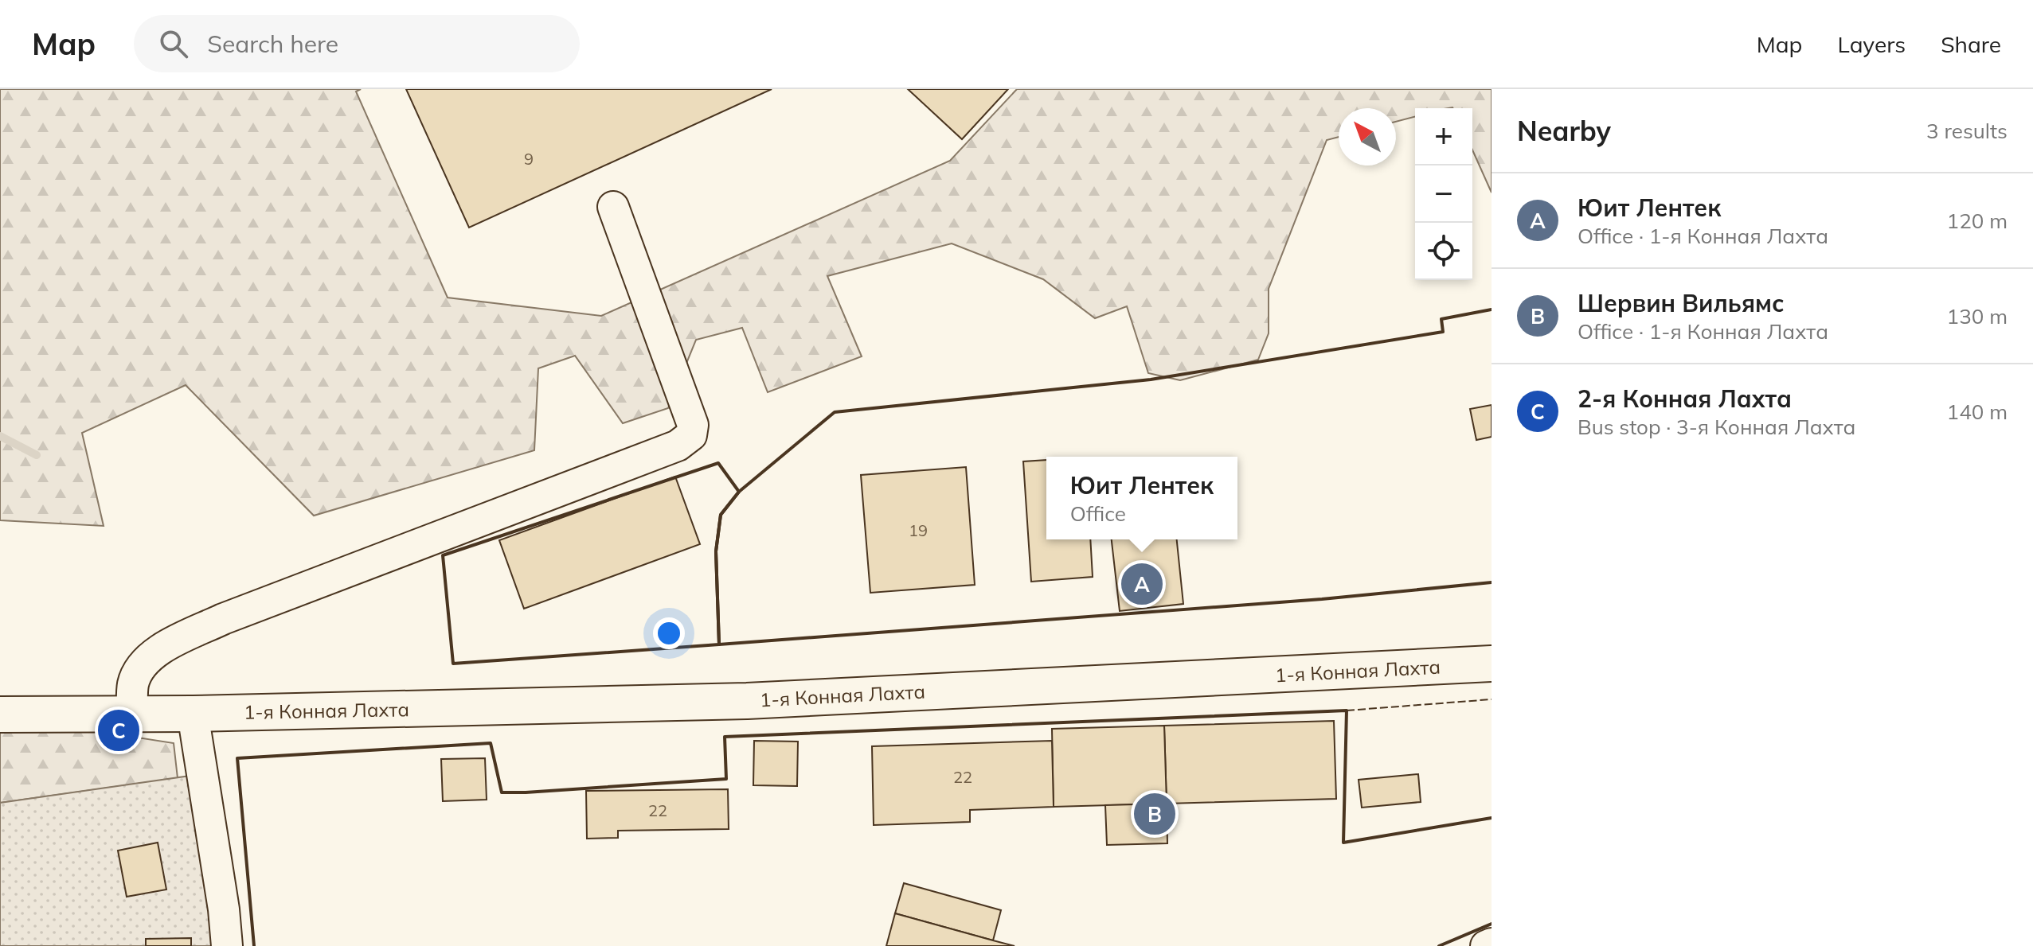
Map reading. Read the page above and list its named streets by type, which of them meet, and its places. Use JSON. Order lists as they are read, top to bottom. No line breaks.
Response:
{"streets":{"main road":["1-я Конная Лахта"]},"house_numbers":["9","19","22","22"],"north":"top left","page":{"header":"Map","search":"Search here","nav":["Map","Layers","Share"],"heading":["Nearby","3 results"],"map_buttons":["+","−"],"list":[{"mark":"A","name":"Юит Лентек","note":"Office · 1-я Конная Лахта","value":"120 m"},{"mark":"B","name":"Шервин Вильямс","note":"Office · 1-я Конная Лахта","value":"130 m"},{"mark":"C","name":"2-я Конная Лахта","note":"Bus stop · 3-я Конная Лахта","value":"140 m"}],"popup":["Юит Лентек","Office"],"pins":["A","C","B"]}}
